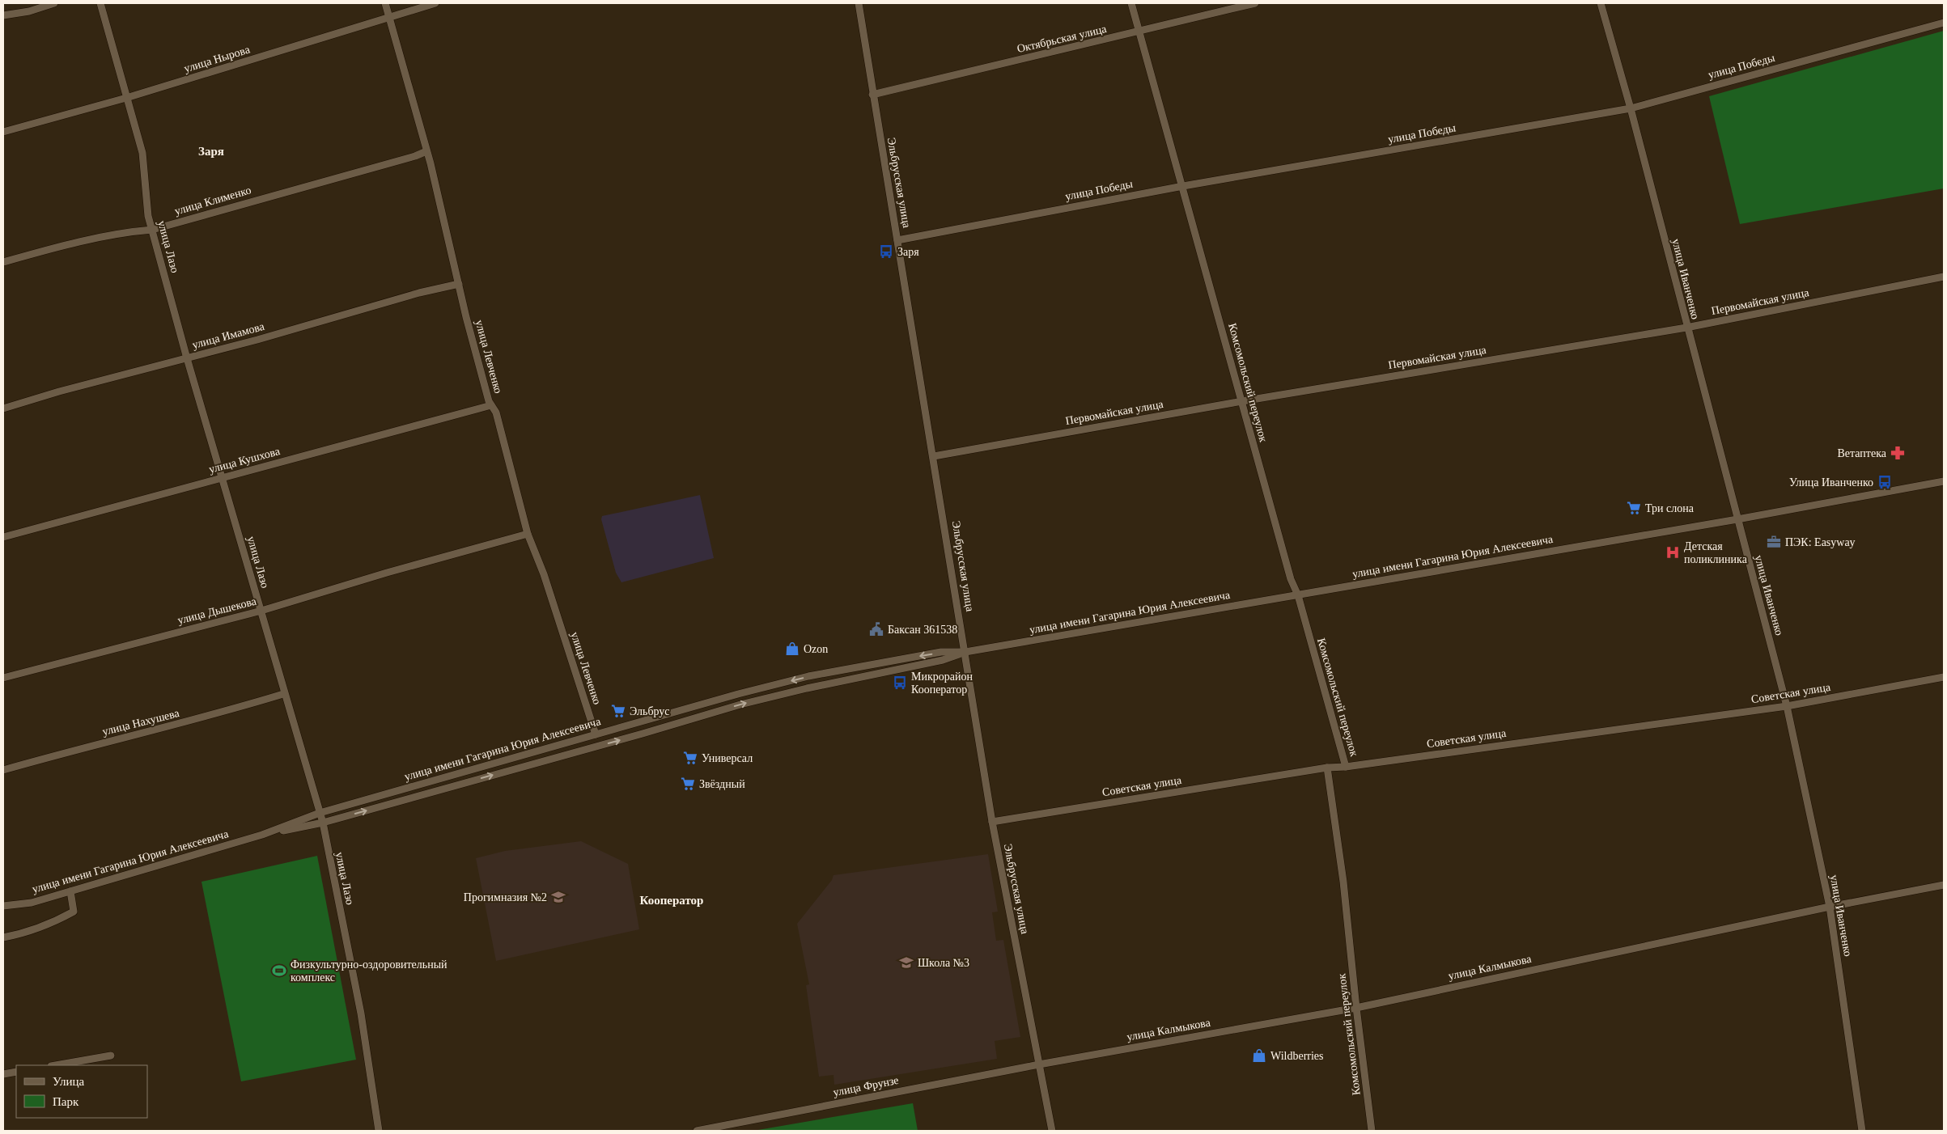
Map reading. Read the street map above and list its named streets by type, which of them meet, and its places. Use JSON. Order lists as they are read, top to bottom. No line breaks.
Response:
{"streets":{"street":["Октябрьская улица","улица Нырова","улица Победы","Эльбрусская улица","улица Клименко","улица Лазо","улица Иванченко","Первомайская улица","улица Имамова","улица Левченко","Комсомольский переулок","улица Кушхова","улица имени Гагарина Юрия Алексеевича","улица Дышекова","Советская улица","улица Нахушева","улица Калмыкова","улица Фрунзе"]},"crossings":[["Октябрьская улица","Эльбрусская улица"],["Октябрьская улица","Комсомольский переулок"],["улица Нырова","улица Лазо"],["улица Нырова","улица Левченко"],["улица Победы","Эльбрусская улица"],["улица Победы","улица Иванченко"],["улица Победы","Комсомольский переулок"],["Эльбрусская улица","Первомайская улица"],["Эльбрусская улица","улица имени Гагарина Юрия Алексеевича"],["Эльбрусская улица","Советская улица"],["Эльбрусская улица","улица Калмыкова"],["Эльбрусская улица","улица Фрунзе"],["улица Клименко","улица Лазо"],["улица Клименко","улица Левченко"],["улица Лазо","улица Имамова"],["улица Лазо","улица Кушхова"],["улица Лазо","улица имени Гагарина Юрия Алексеевича"],["улица Лазо","улица Дышекова"],["улица Лазо","улица Нахушева"],["улица Иванченко","Первомайская улица"],["улица Иванченко","улица имени Гагарина Юрия Алексеевича"],["улица Иванченко","Советская улица"],["улица Иванченко","улица Калмыкова"],["Первомайская улица","Комсомольский переулок"],["улица Имамова","улица Левченко"],["улица Левченко","улица Кушхова"],["улица Левченко","улица имени Гагарина Юрия Алексеевича"],["улица Левченко","улица Дышекова"],["Комсомольский переулок","улица имени Гагарина Юрия Алексеевича"],["Комсомольский переулок","Советская улица"],["Комсомольский переулок","улица Калмыкова"],["улица Калмыкова","улица Фрунзе"]],"districts":["Заря","Кооператор"],"places":{"bus stop":["Заря","Улица Иванченко","Микрорайон Кооператор"],"pharmacy":["Ветаптека"],"supermarket":["Три слона","Эльбрус","Универсал","Звёздный"],"office":["ПЭК: Easyway"],"hospital":["Детская поликлиника"],"public building":["Баксан 361538"],"shop":["Ozon","Wildberries"],"school or university":["Прогимназия №2","Школа №3"],"sports":["Физкультурно-оздоровительный комплекс"]},"legend":["Улица","Парк"]}
